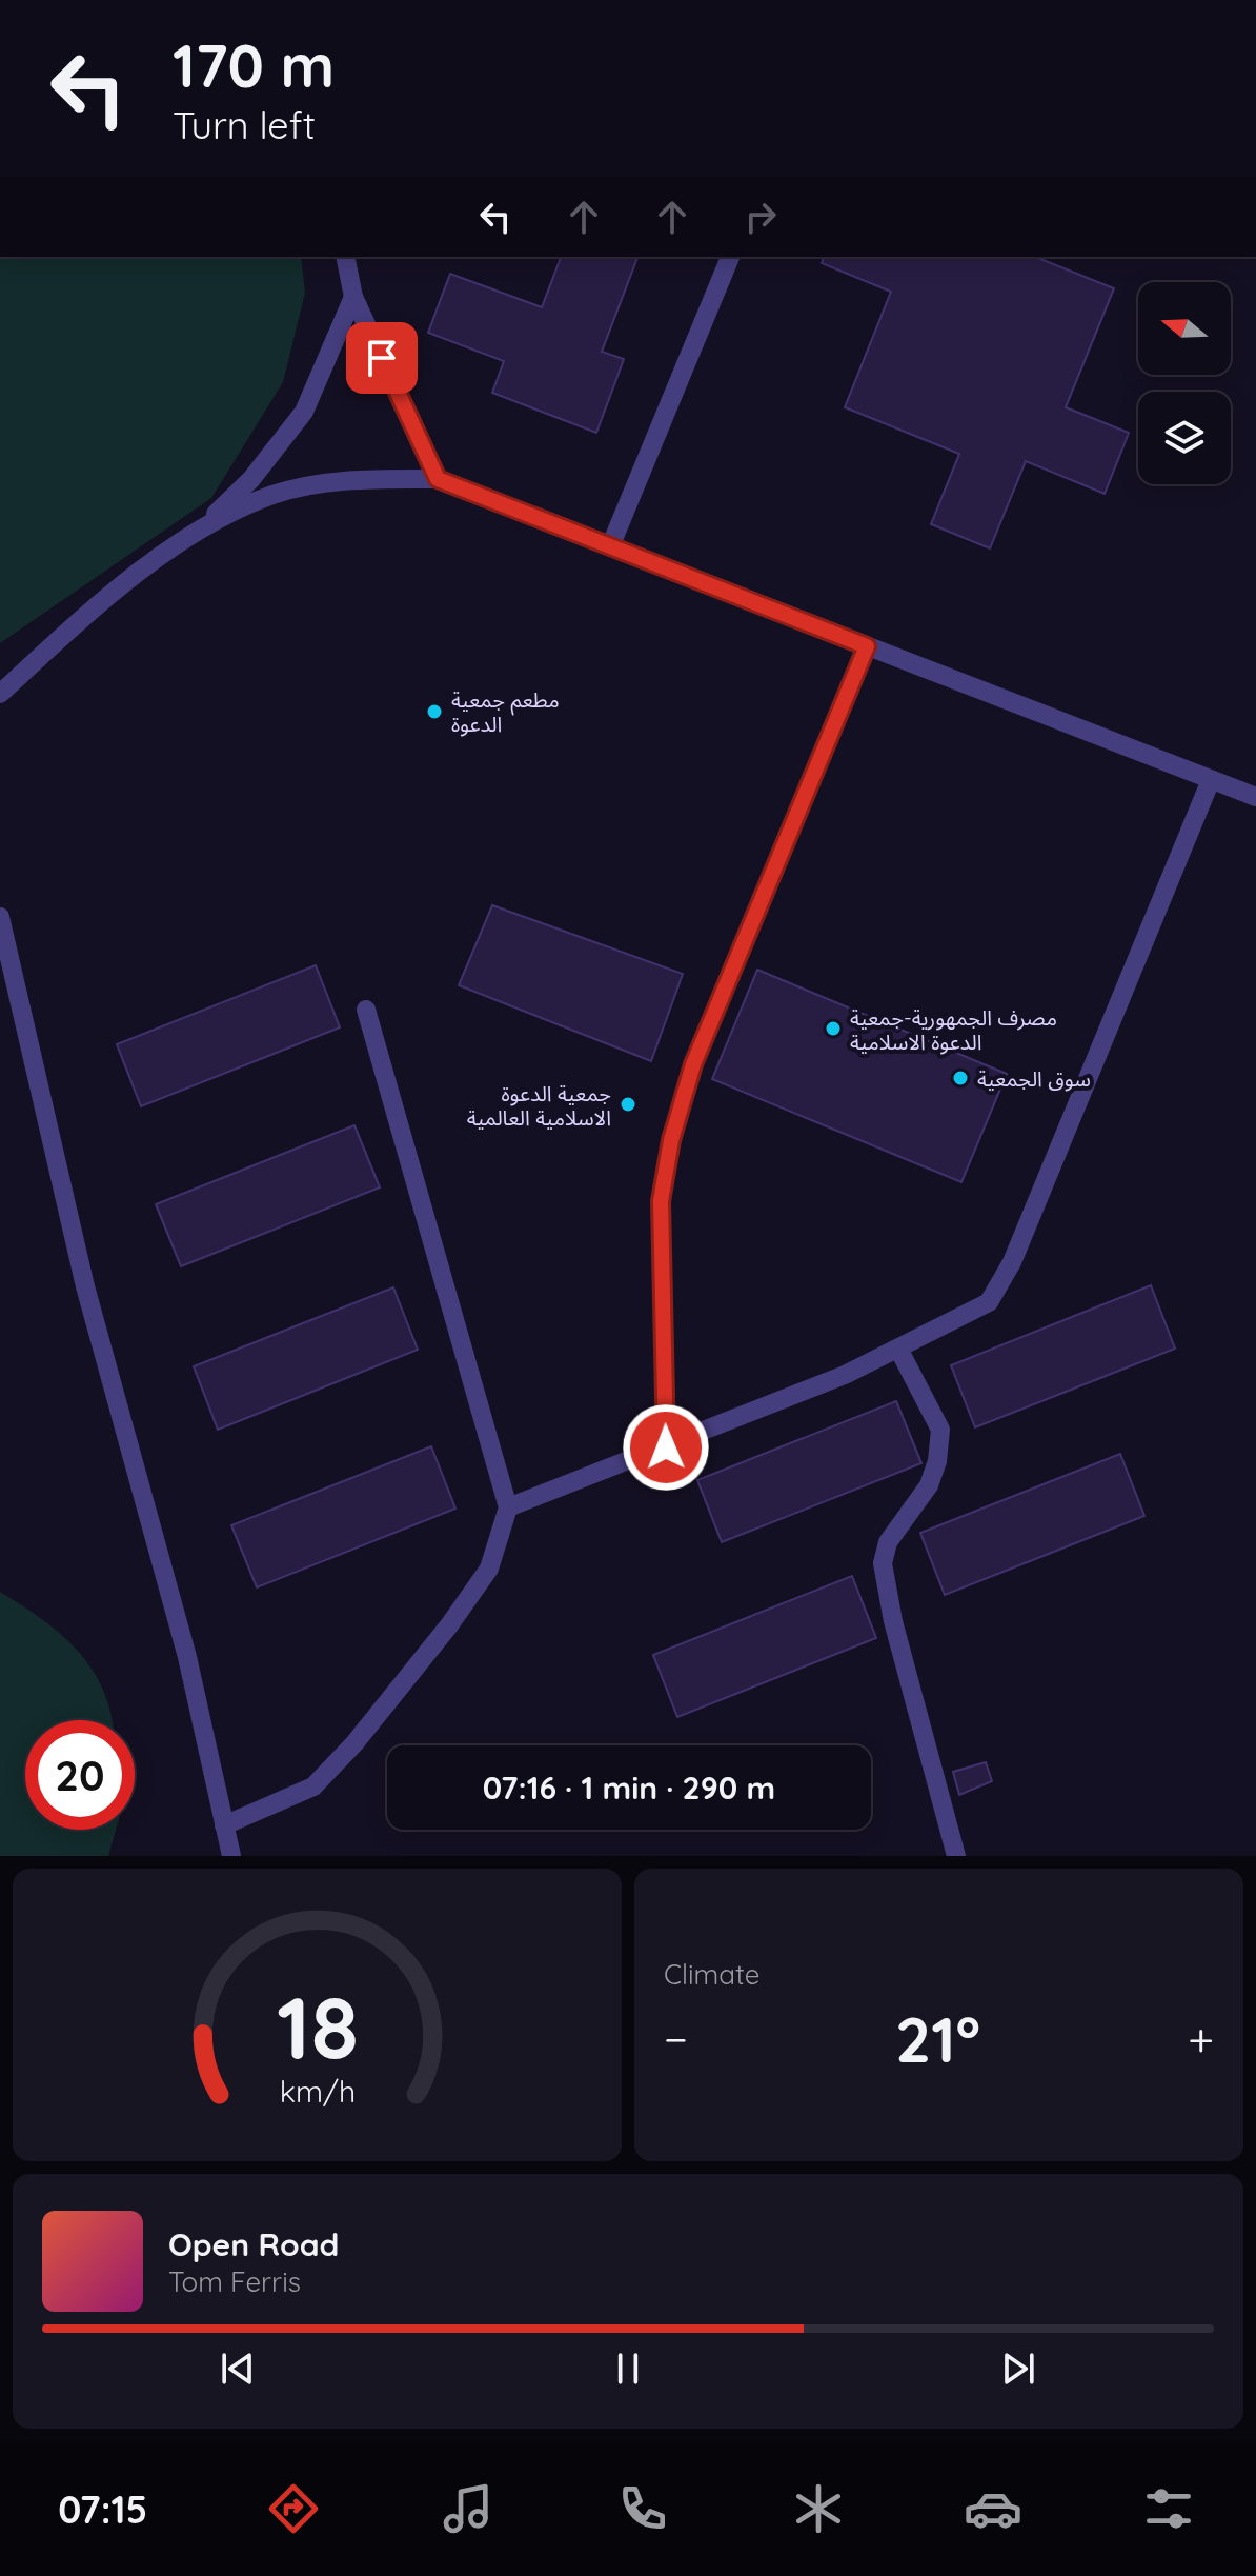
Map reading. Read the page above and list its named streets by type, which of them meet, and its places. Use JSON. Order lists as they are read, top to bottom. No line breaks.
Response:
{"places":["مطعم جمعية الدعوة","مصرف الجمهورية-جمعية الدعوة الاسلامية","سوق الجمعية","جمعية الدعوة الاسلامية العالمية"],"north":"left","page":{"turn":["170 m","Turn left"],"limit":"20","trip":"07:16 · 1 min · 290 m","tile":"Climate","heat":["−","21°","+"],"song":["Open Road","Tom Ferris"],"tabs":"07:15","gauge":["18","km/h"]}}
